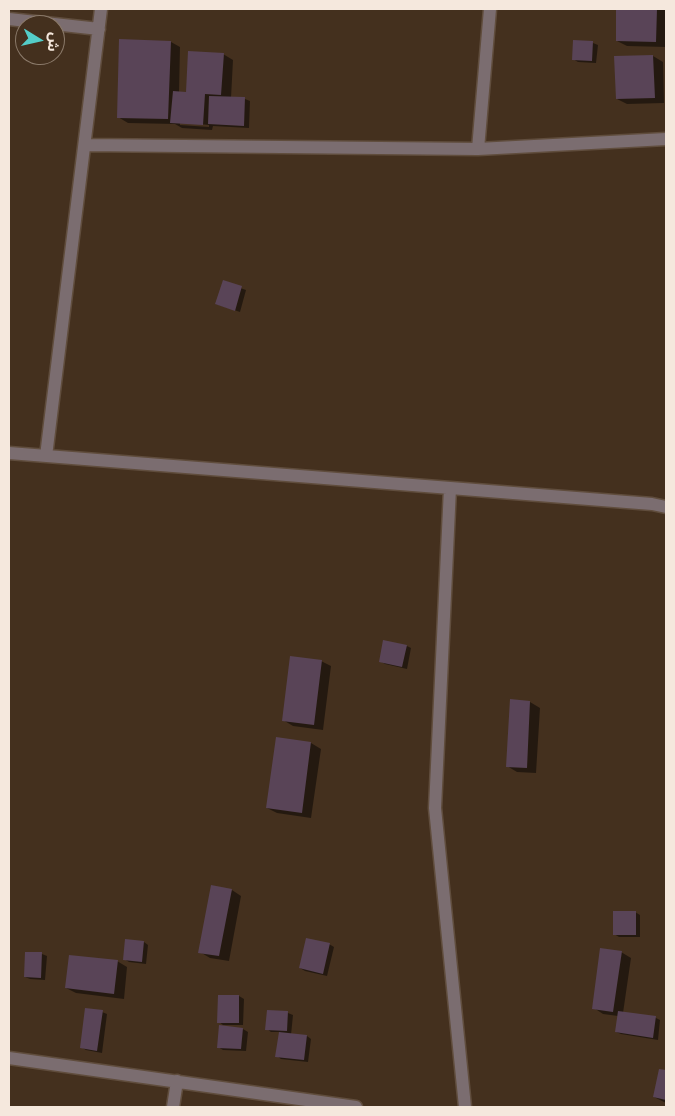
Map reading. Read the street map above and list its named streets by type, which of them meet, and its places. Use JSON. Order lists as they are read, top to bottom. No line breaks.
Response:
{"north":"right"}
